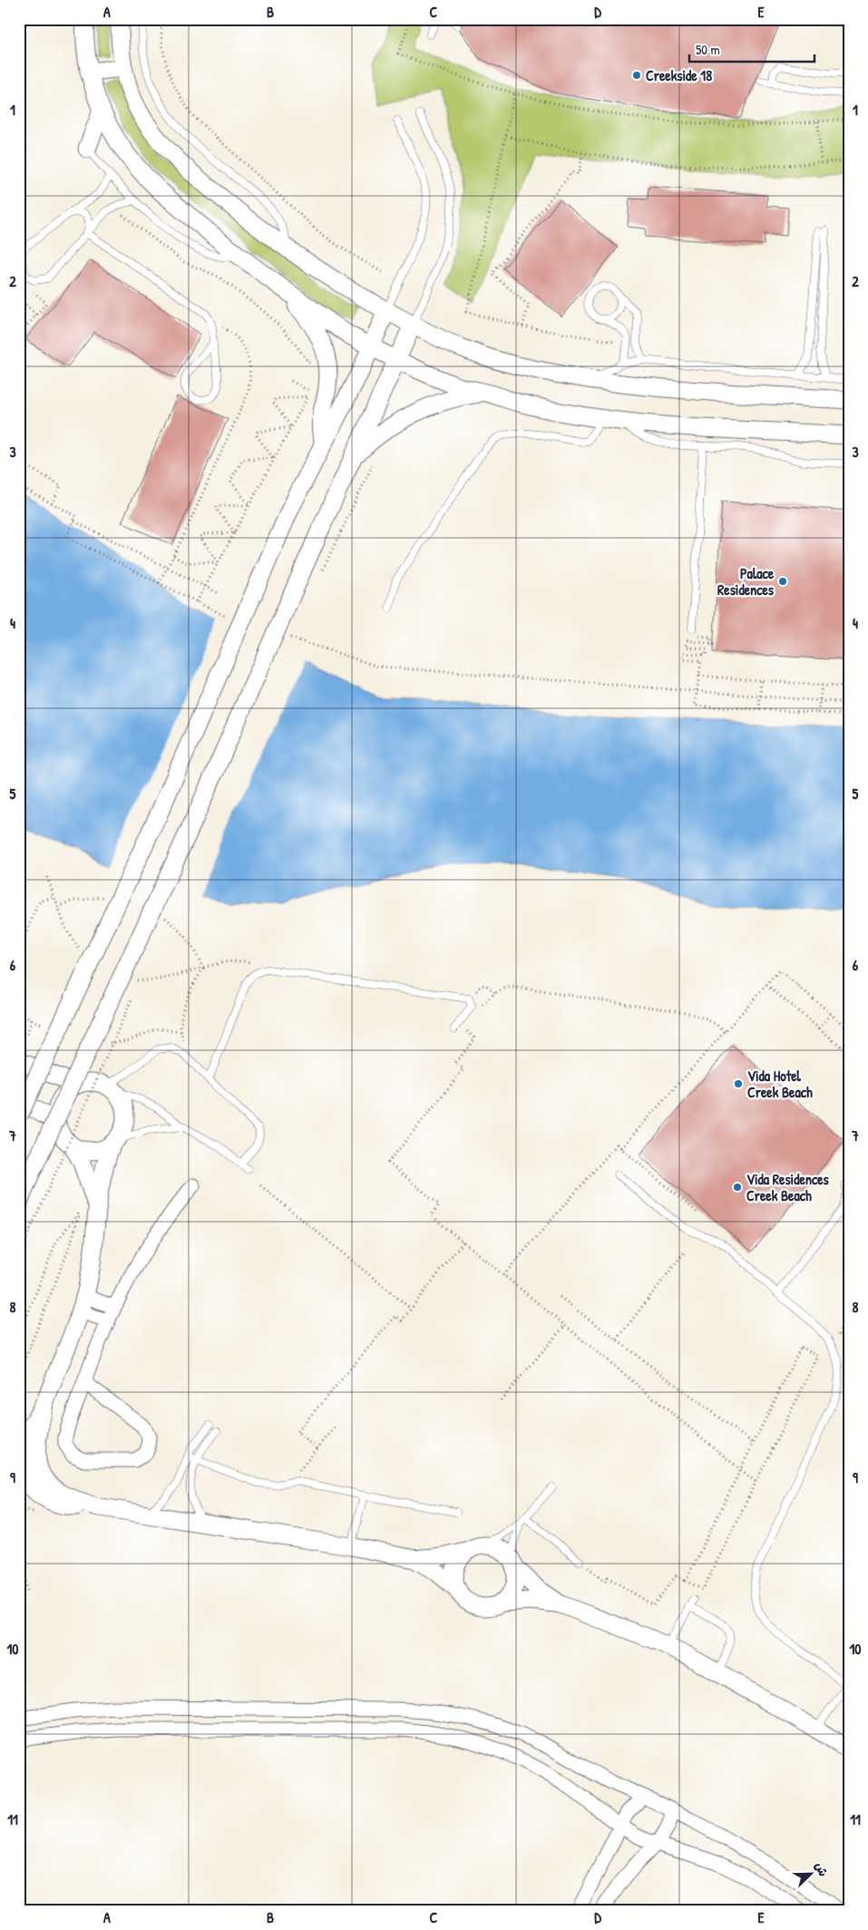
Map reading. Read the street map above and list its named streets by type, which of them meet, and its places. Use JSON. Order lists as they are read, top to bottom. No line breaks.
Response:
{"places":["Creekside 18","Palace Residences","Vida Hotel Creek Beach","Vida Residences Creek Beach"],"scale_bar":"50 m","north":"top right","grid":{"columns":["A","B","C","D","E"],"rows":["1","2","3","4","5","6","7","8","9","10","11"]}}
